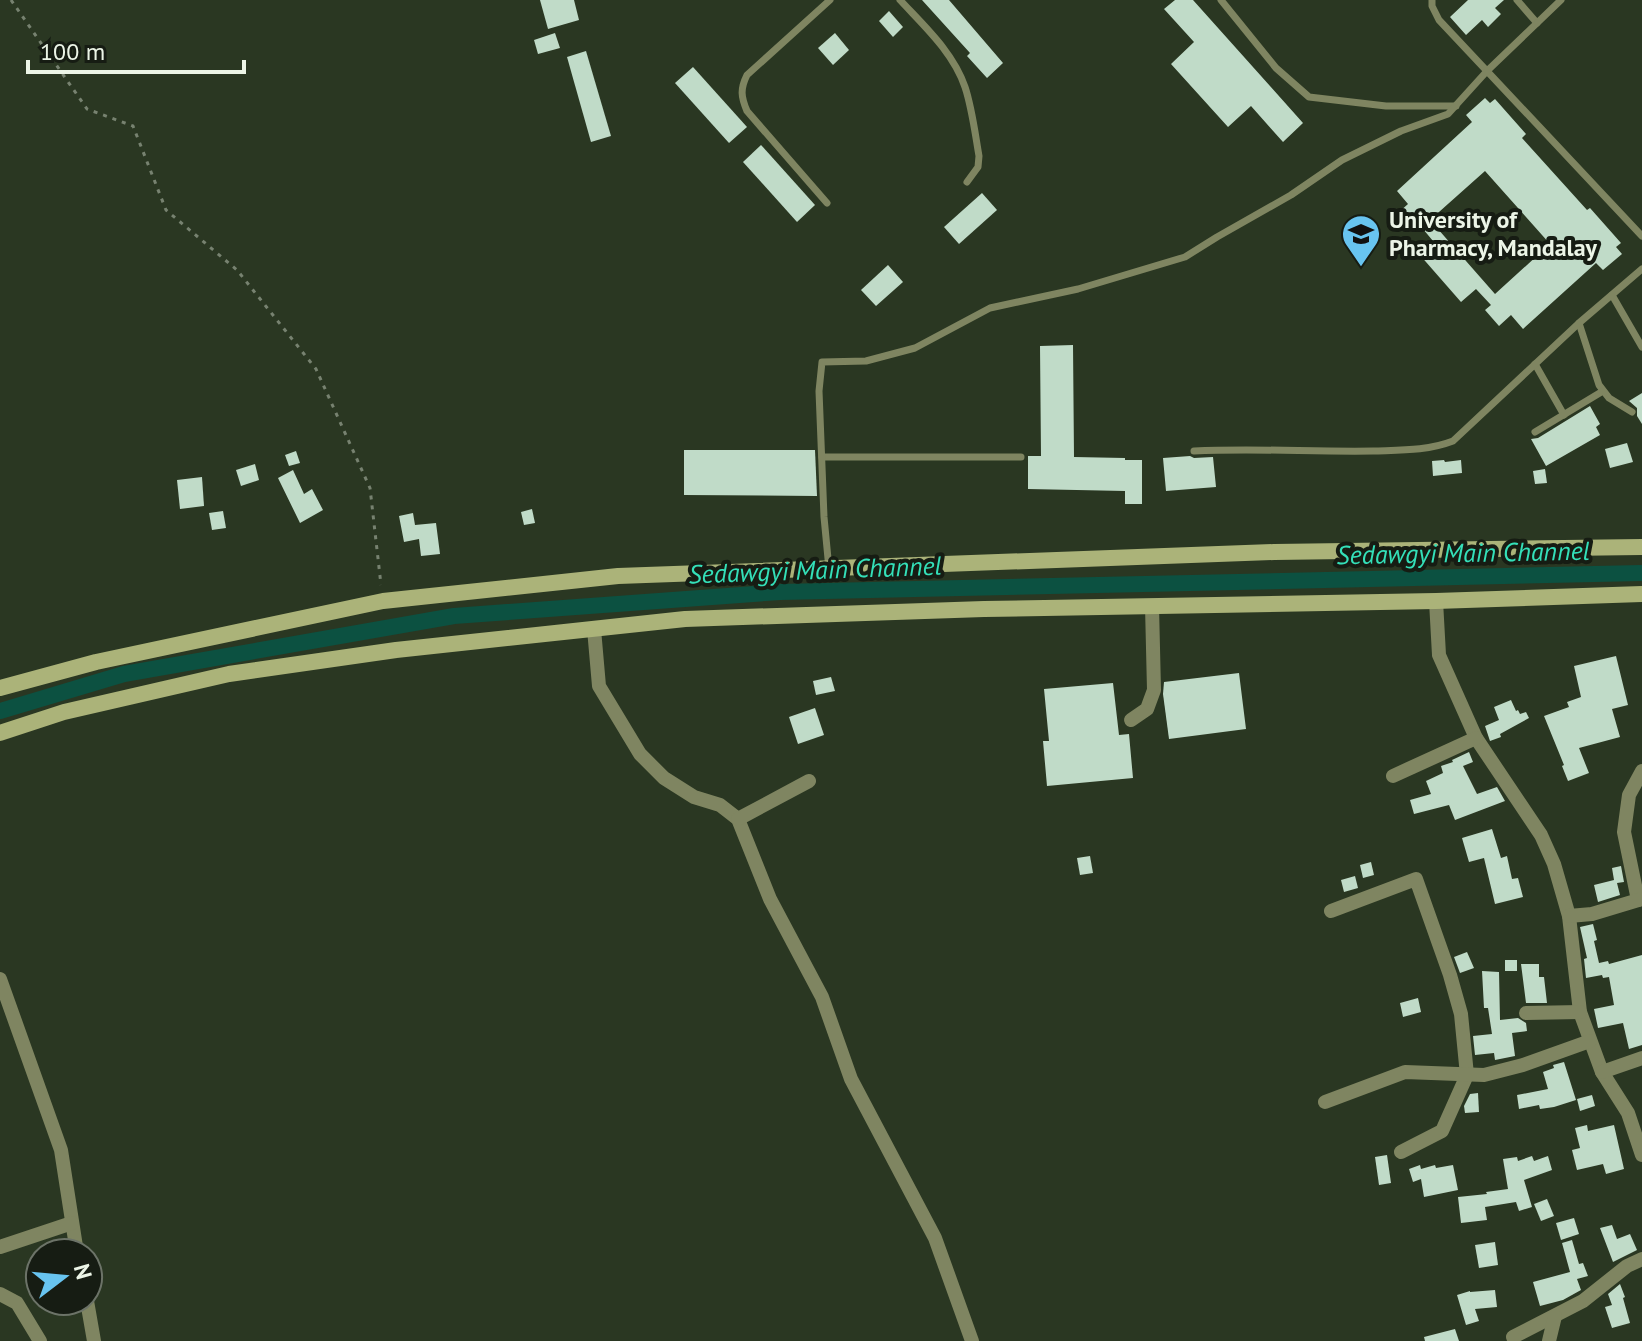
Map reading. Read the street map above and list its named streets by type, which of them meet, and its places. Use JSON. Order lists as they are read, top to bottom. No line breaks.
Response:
{"water":["Sedawgyi Main Channel"],"places":{"school or university":["University of Pharmacy, Mandalay"]},"scale_bar":"100 m","north":"right"}
